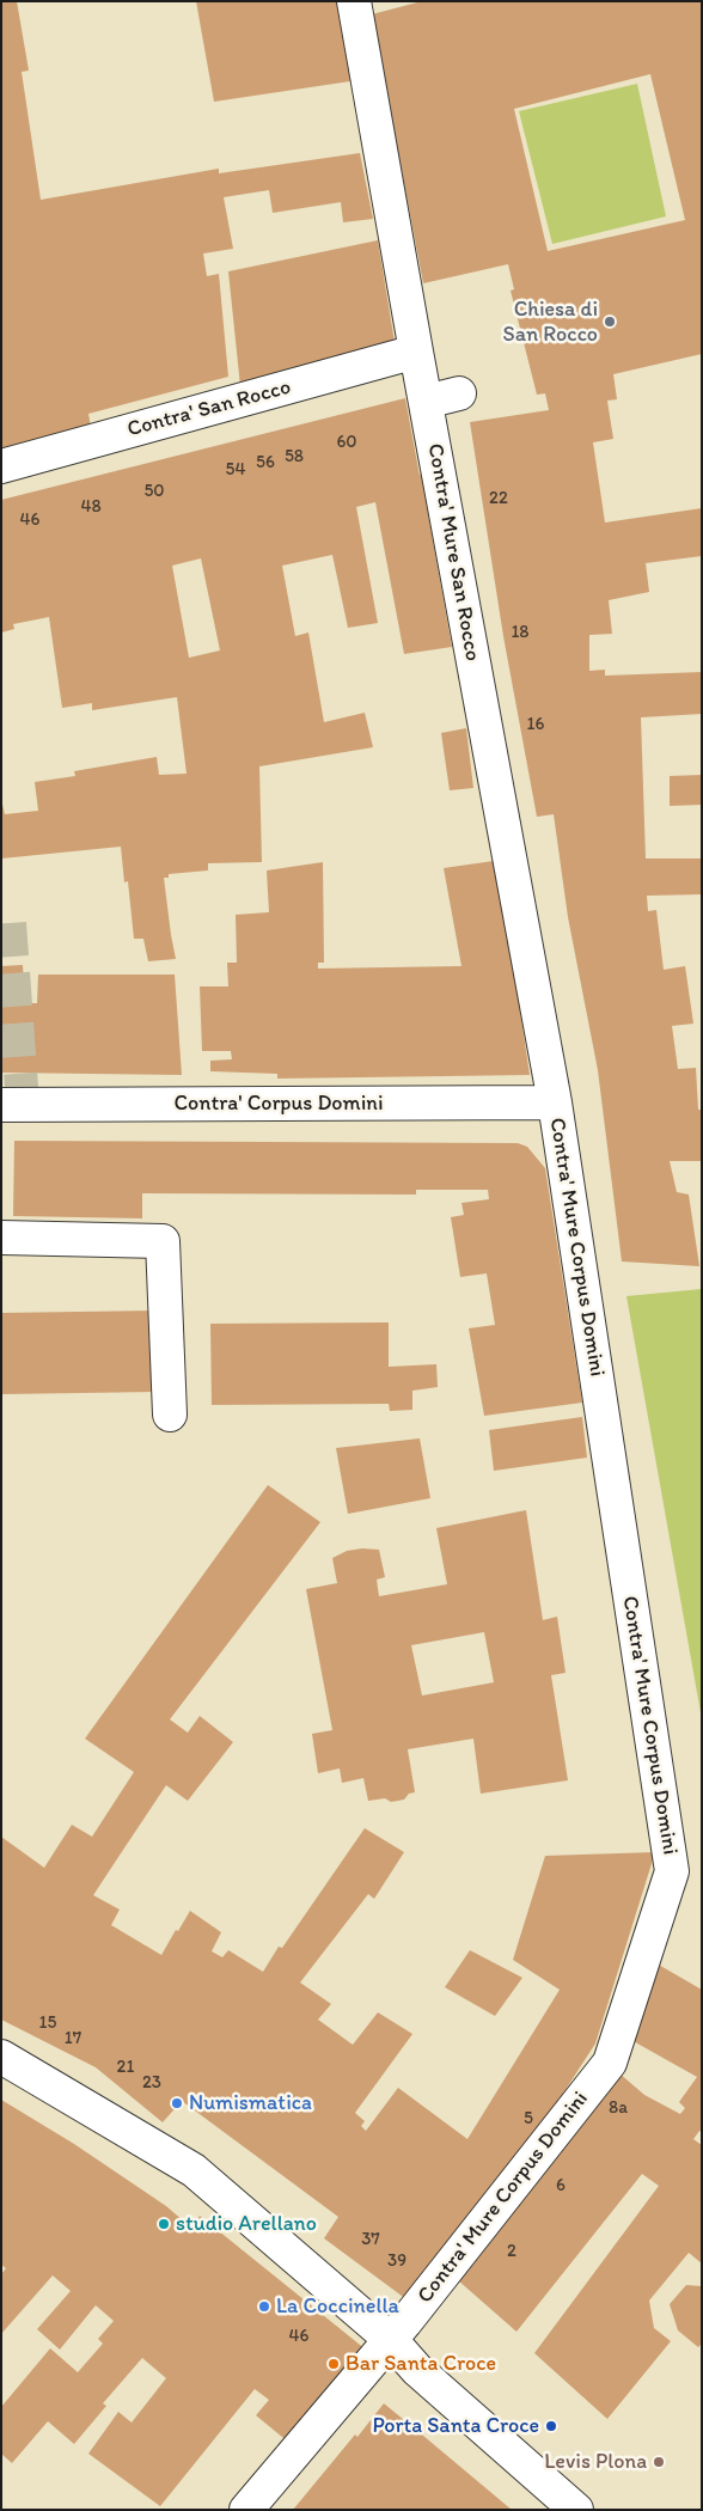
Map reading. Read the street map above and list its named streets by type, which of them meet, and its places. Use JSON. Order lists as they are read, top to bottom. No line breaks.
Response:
{"streets":{"street":["Contra' San Rocco","Contra' Mure San Rocco","Contra' Corpus Domini","Contra' Mure Corpus Domini"]},"crossings":[["Contra' San Rocco","Contra' Mure San Rocco"],["Contra' Mure San Rocco","Contra' Corpus Domini"],["Contra' Mure San Rocco","Contra' Mure Corpus Domini"],["Contra' Corpus Domini","Contra' Mure Corpus Domini"]],"places":["Chiesa di San Rocco","Numismatica","studio Arellano","La Coccinella","Bar Santa Croce","Porta Santa Croce","Levis Plona"],"house_numbers":["60","58","56","54","50","22","48","46","18","16","15","17","21","23","8a","5","6","37","2","39","46"]}
